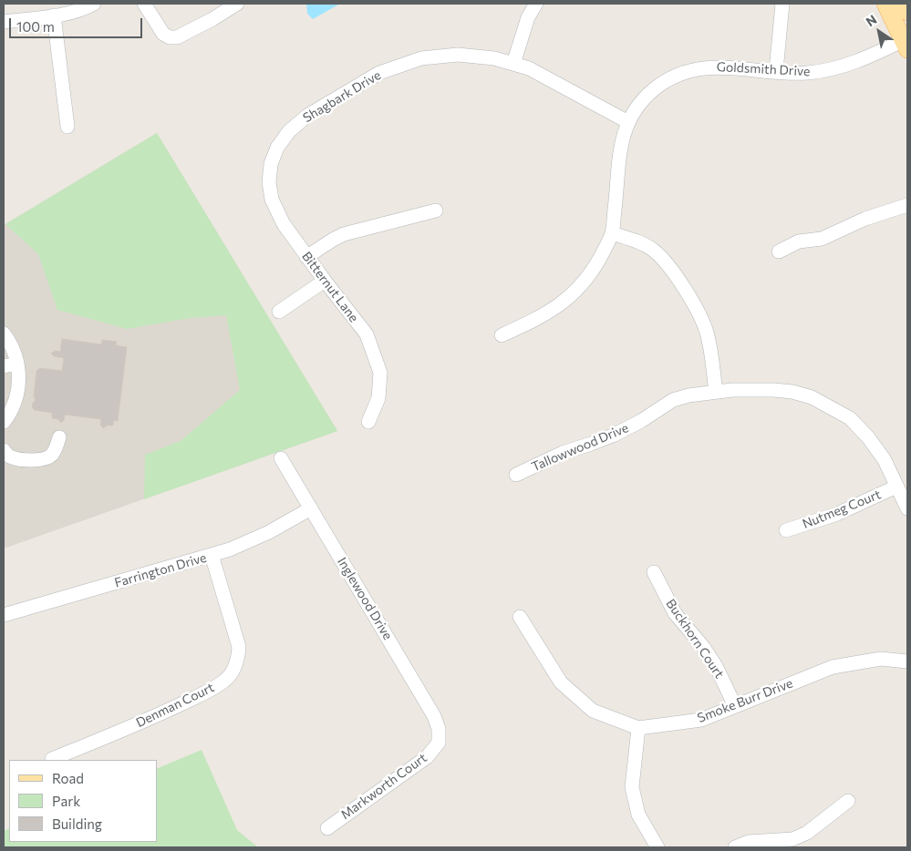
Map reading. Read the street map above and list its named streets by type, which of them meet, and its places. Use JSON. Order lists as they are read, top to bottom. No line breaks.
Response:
{"streets":{"street":["Goldsmith Drive","Shagbark Drive","Bitternut Lane","Tallowwood Drive","Nutmeg Court","Farrington Drive","Inglewood Drive","Buckhorn Court","Smoke Burr Drive","Denman Court","Markworth Court"]},"crossings":[["Goldsmith Drive","Shagbark Drive"],["Shagbark Drive","Bitternut Lane"],["Tallowwood Drive","Nutmeg Court"],["Farrington Drive","Inglewood Drive"],["Farrington Drive","Denman Court"],["Inglewood Drive","Markworth Court"],["Buckhorn Court","Smoke Burr Drive"]],"legend":["Road","Park","Building"],"scale_bar":"100 m","north":"top left"}
